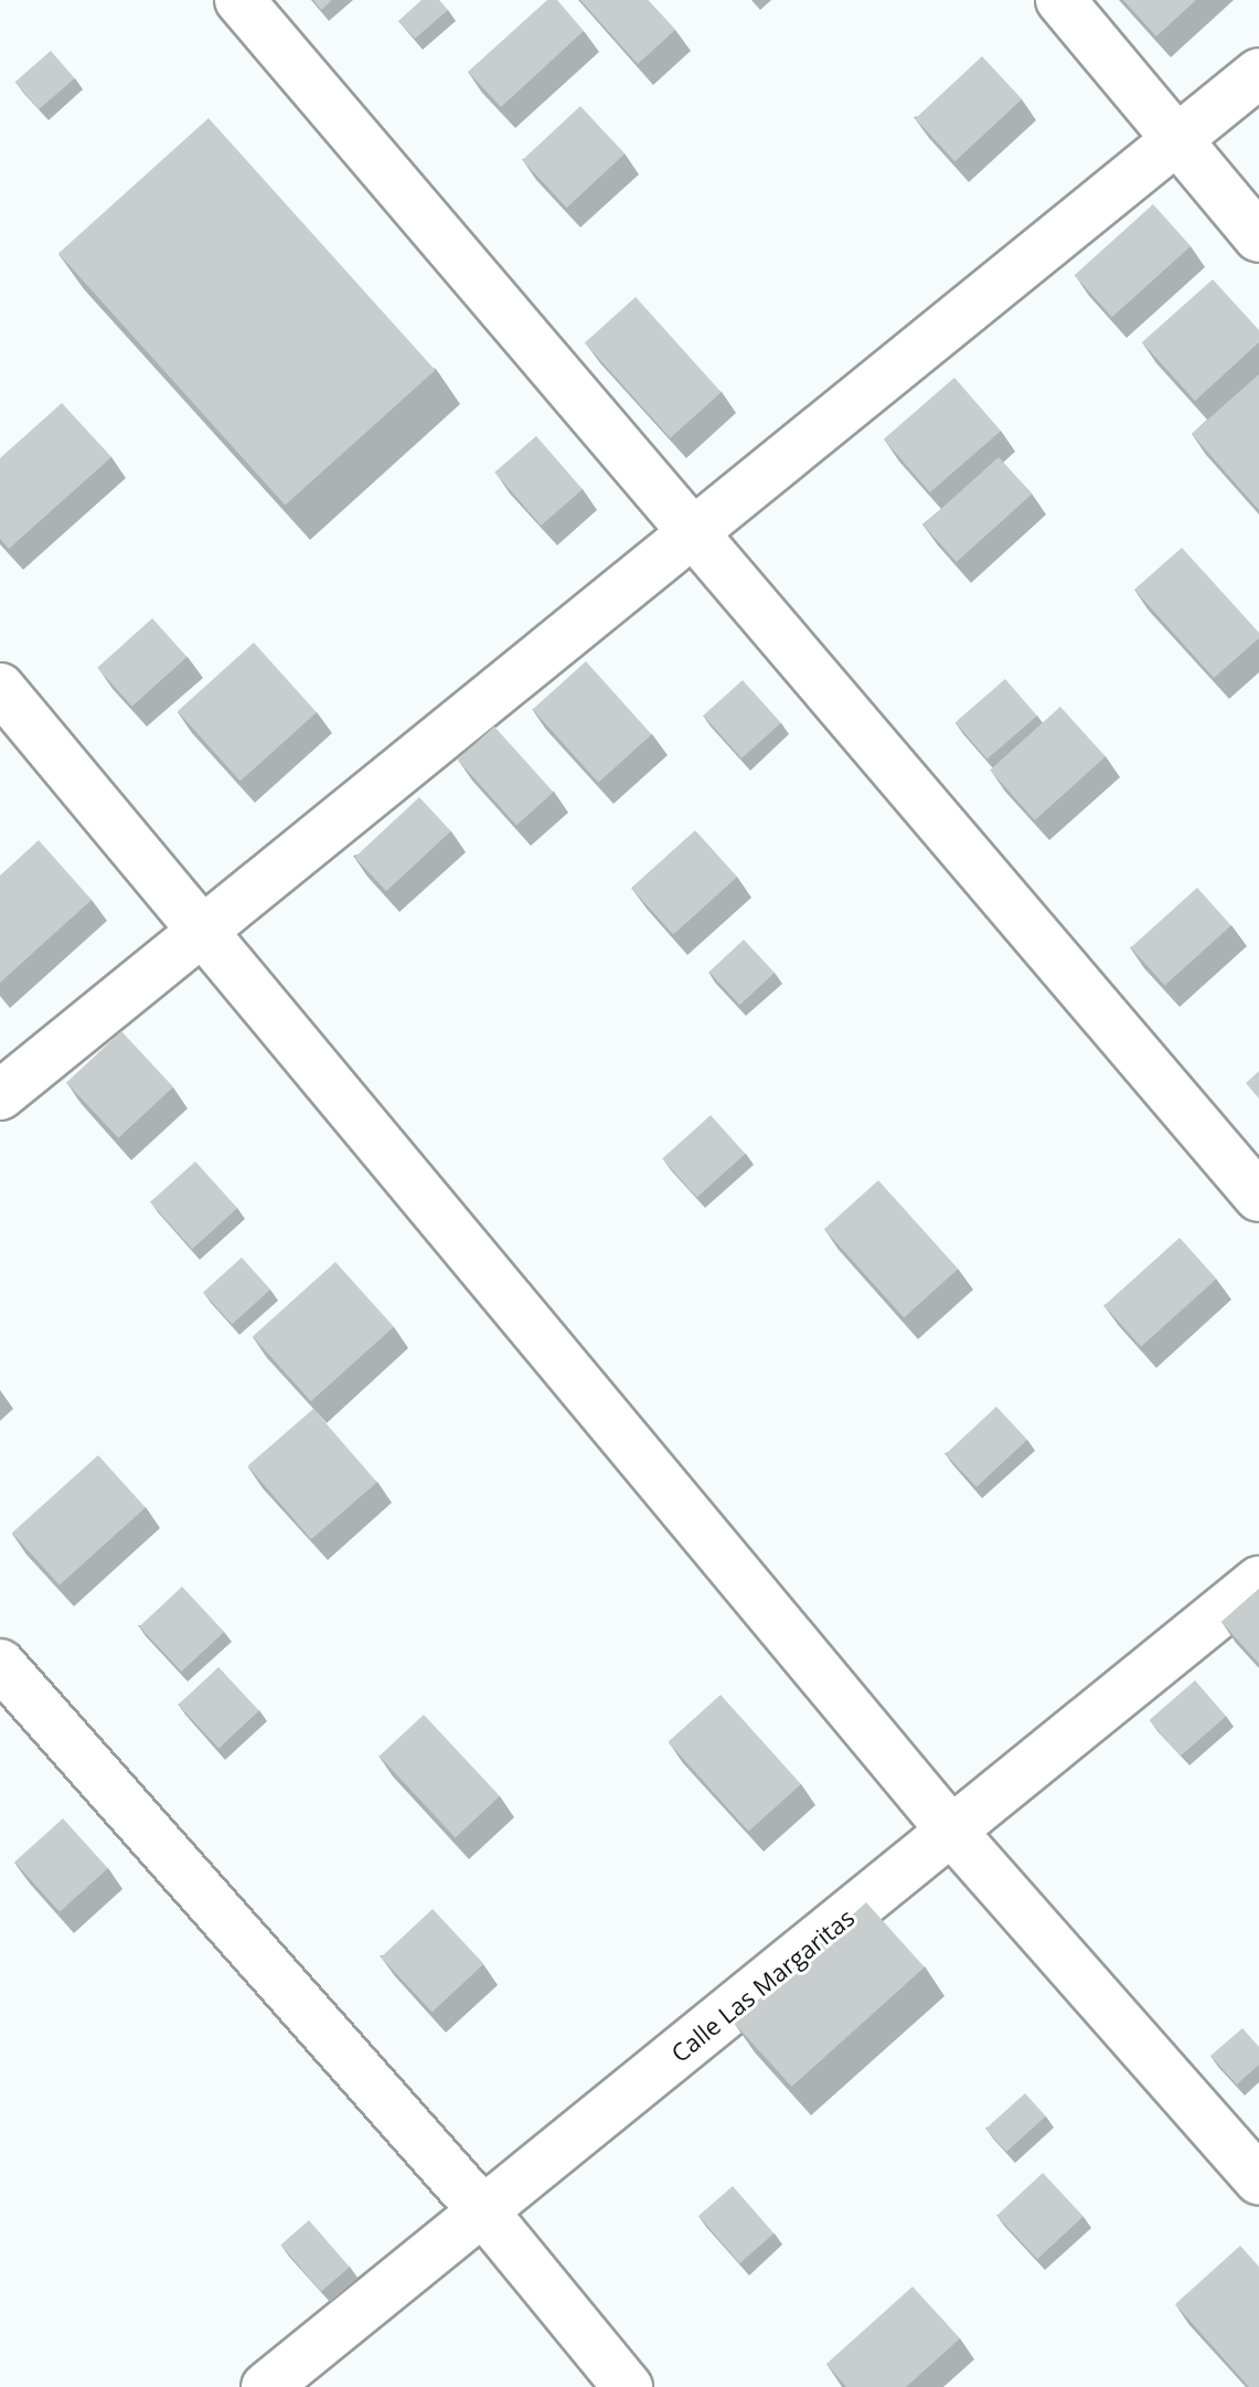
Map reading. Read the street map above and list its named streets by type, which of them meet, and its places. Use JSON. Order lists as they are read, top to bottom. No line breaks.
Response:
{"streets":{"street":["Calle Las Margaritas"]}}
